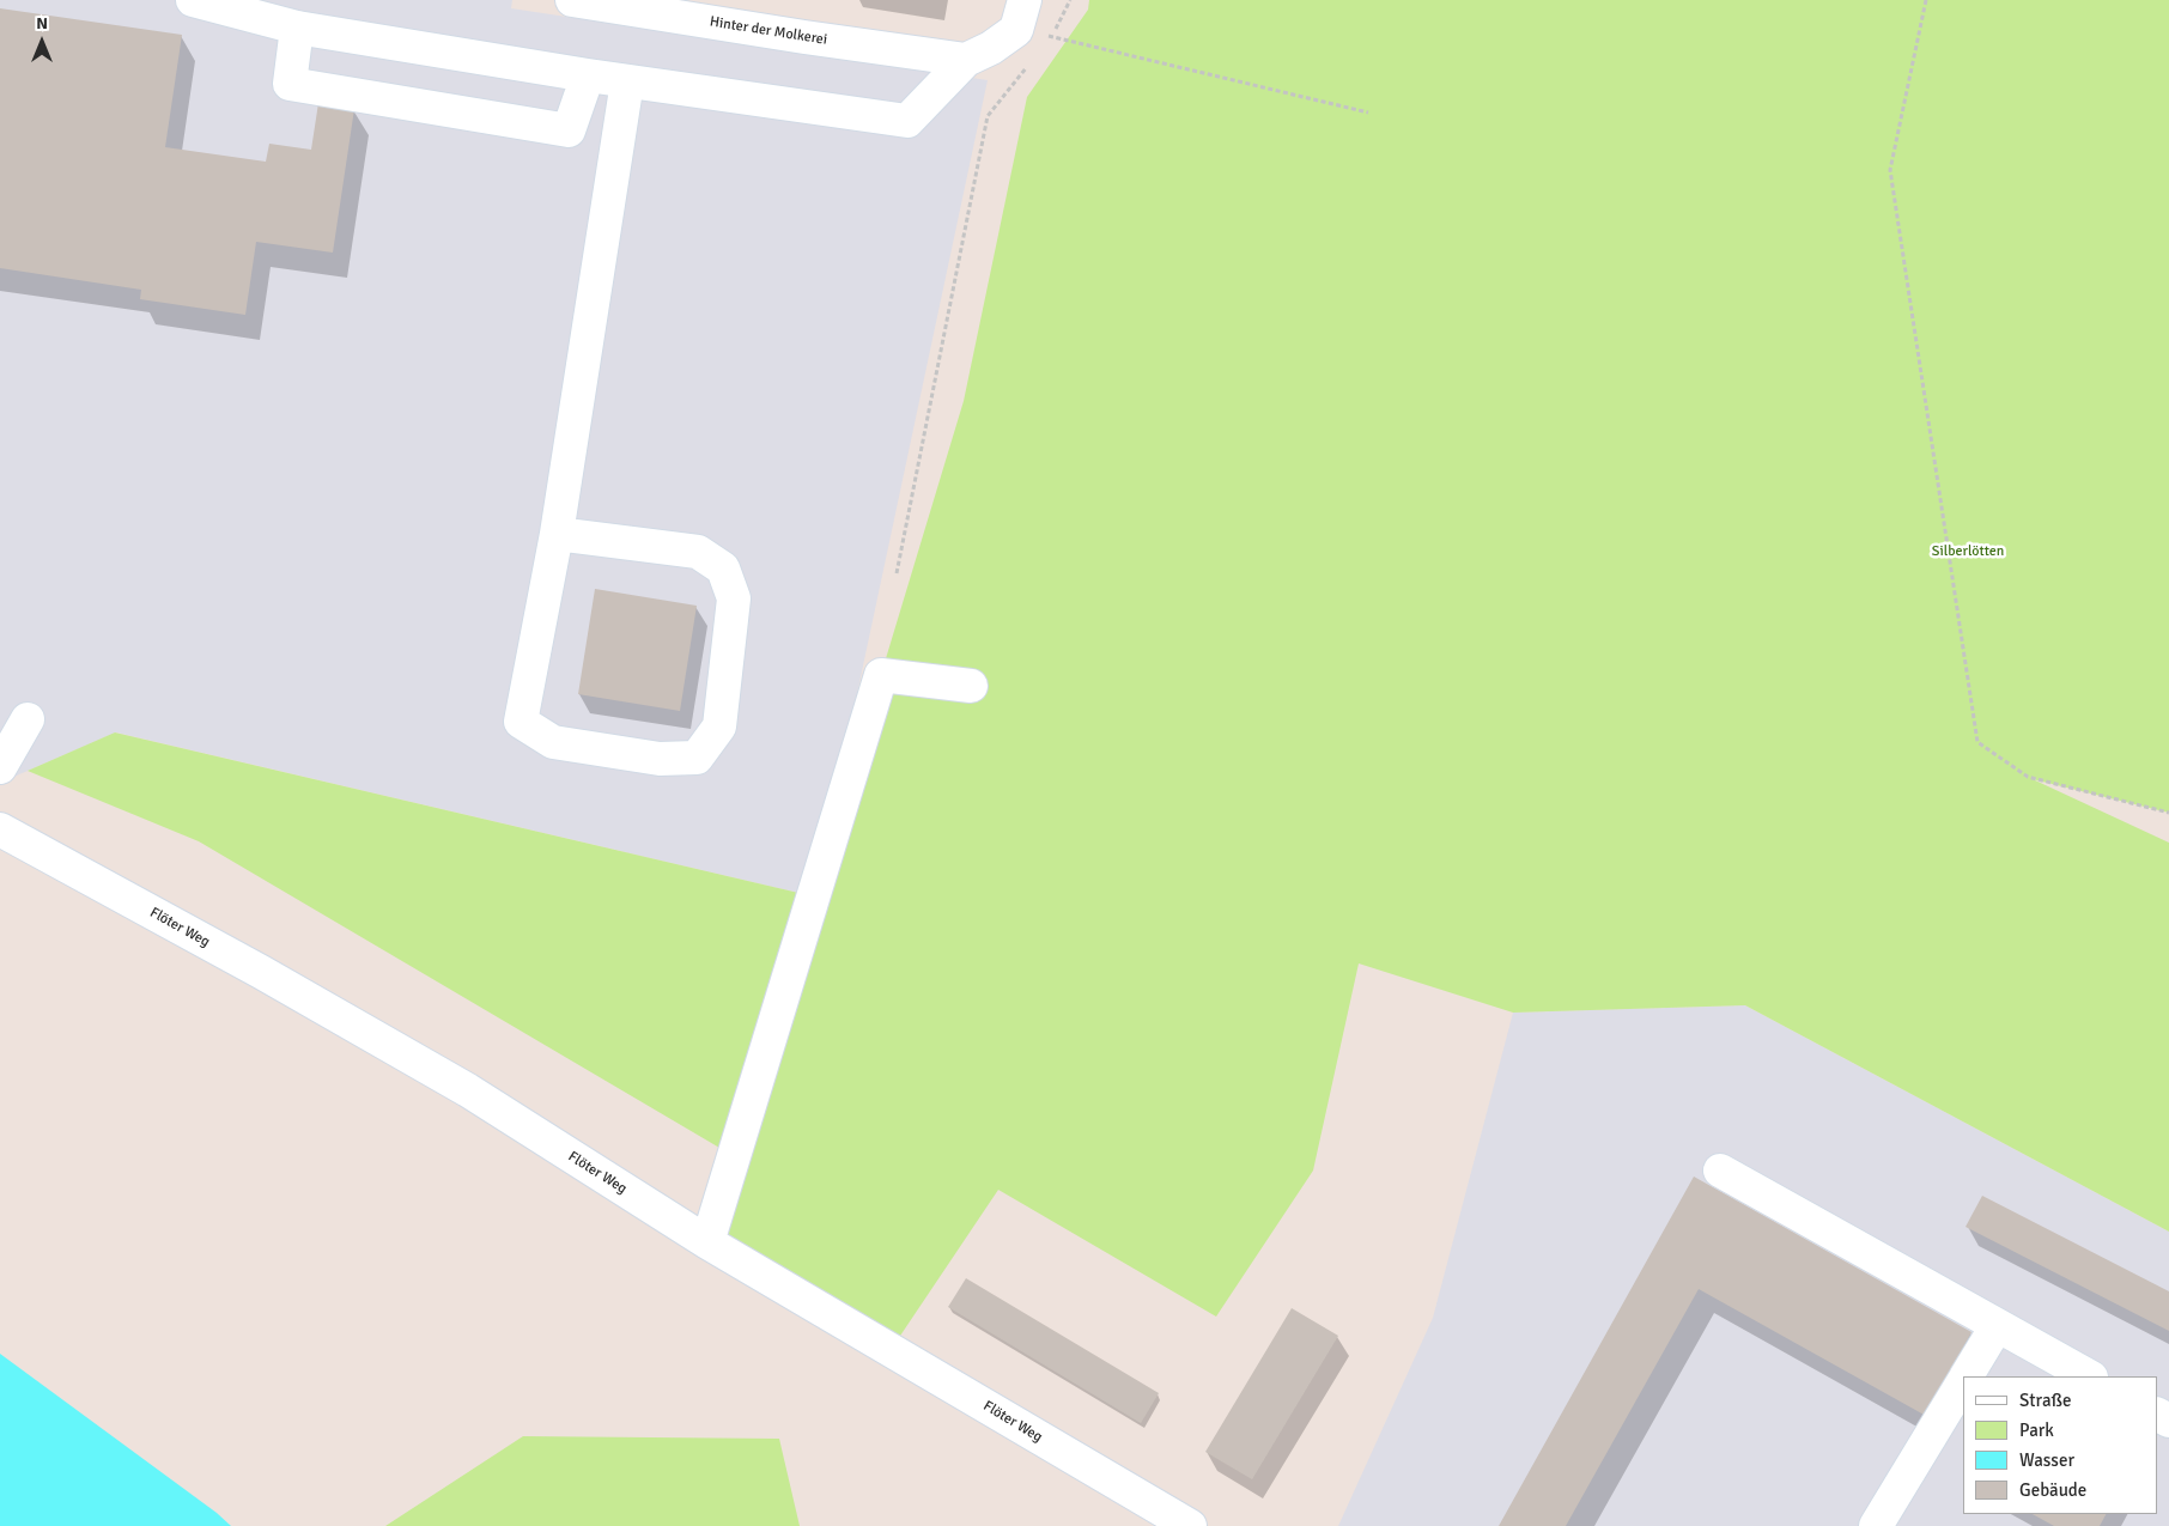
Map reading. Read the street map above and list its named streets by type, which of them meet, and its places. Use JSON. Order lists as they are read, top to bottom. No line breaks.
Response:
{"streets":{"street":["Hinter der Molkerei","Flöter Weg"]},"parks":["Silberlötten"],"legend":["Straße","Park","Wasser","Gebäude"],"north":"top"}
